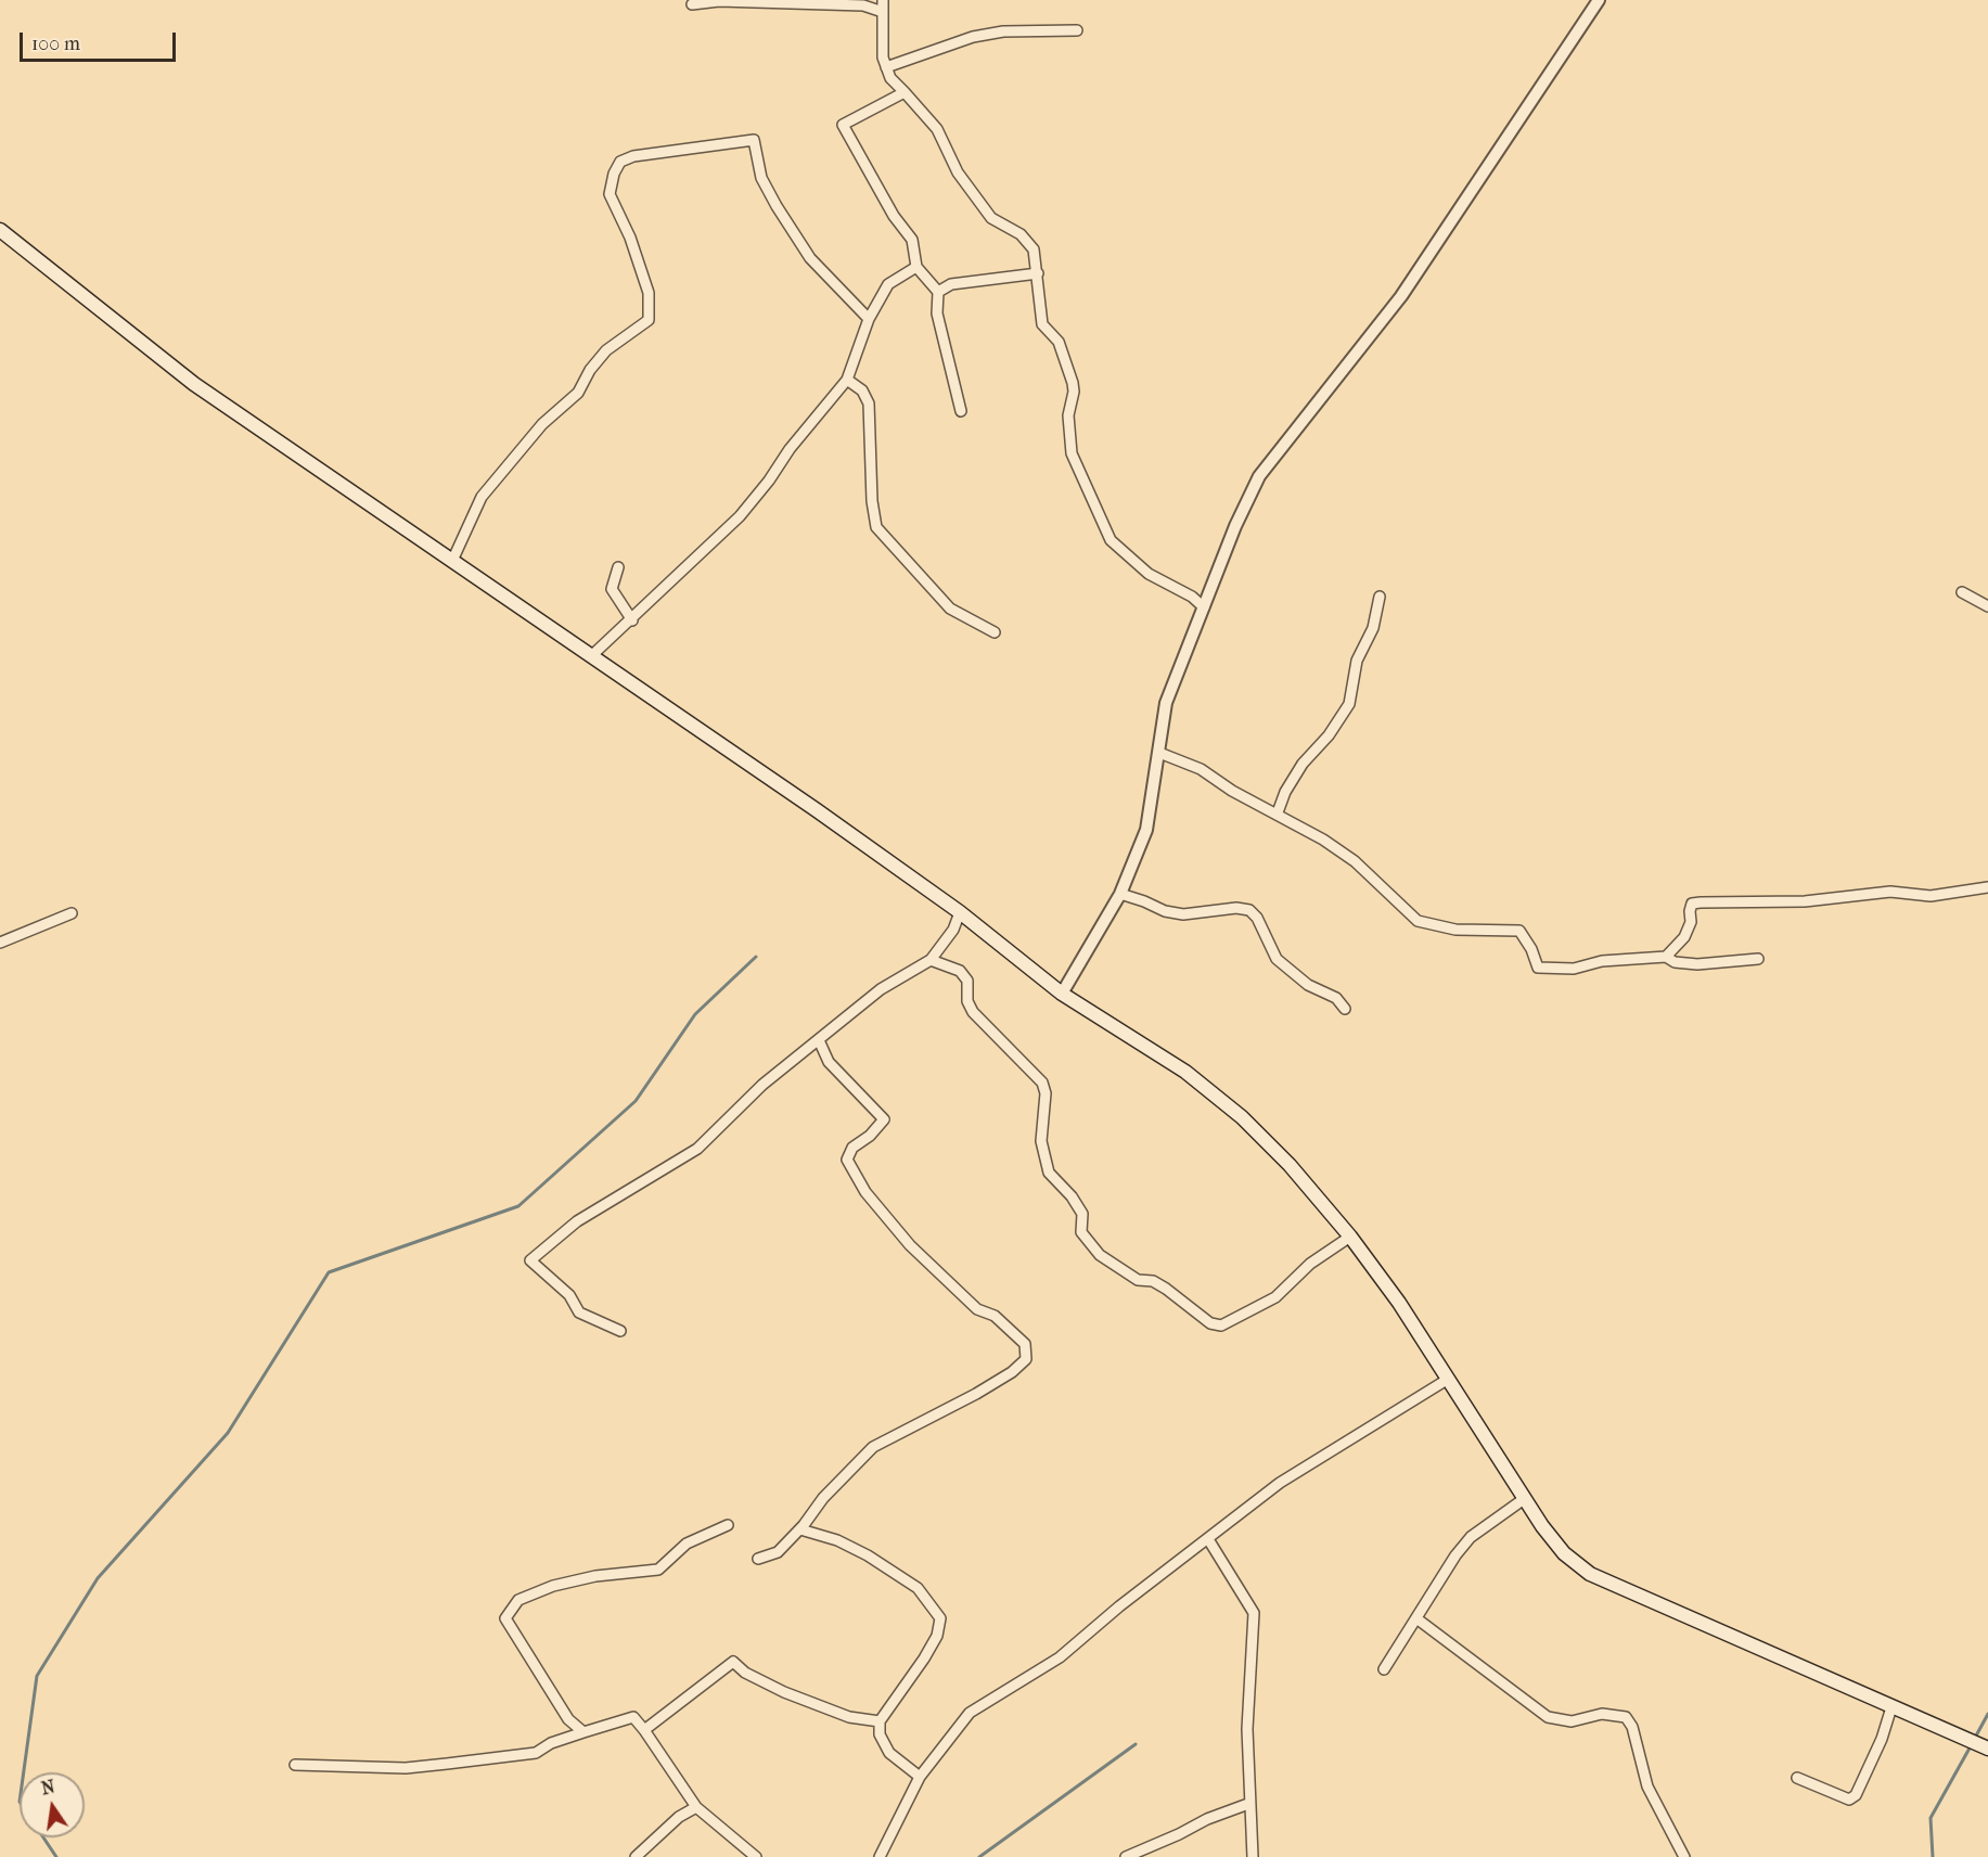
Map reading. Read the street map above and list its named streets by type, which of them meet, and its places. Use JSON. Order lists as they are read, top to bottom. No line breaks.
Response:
{"scale_bar":"100 m","north":"top"}
